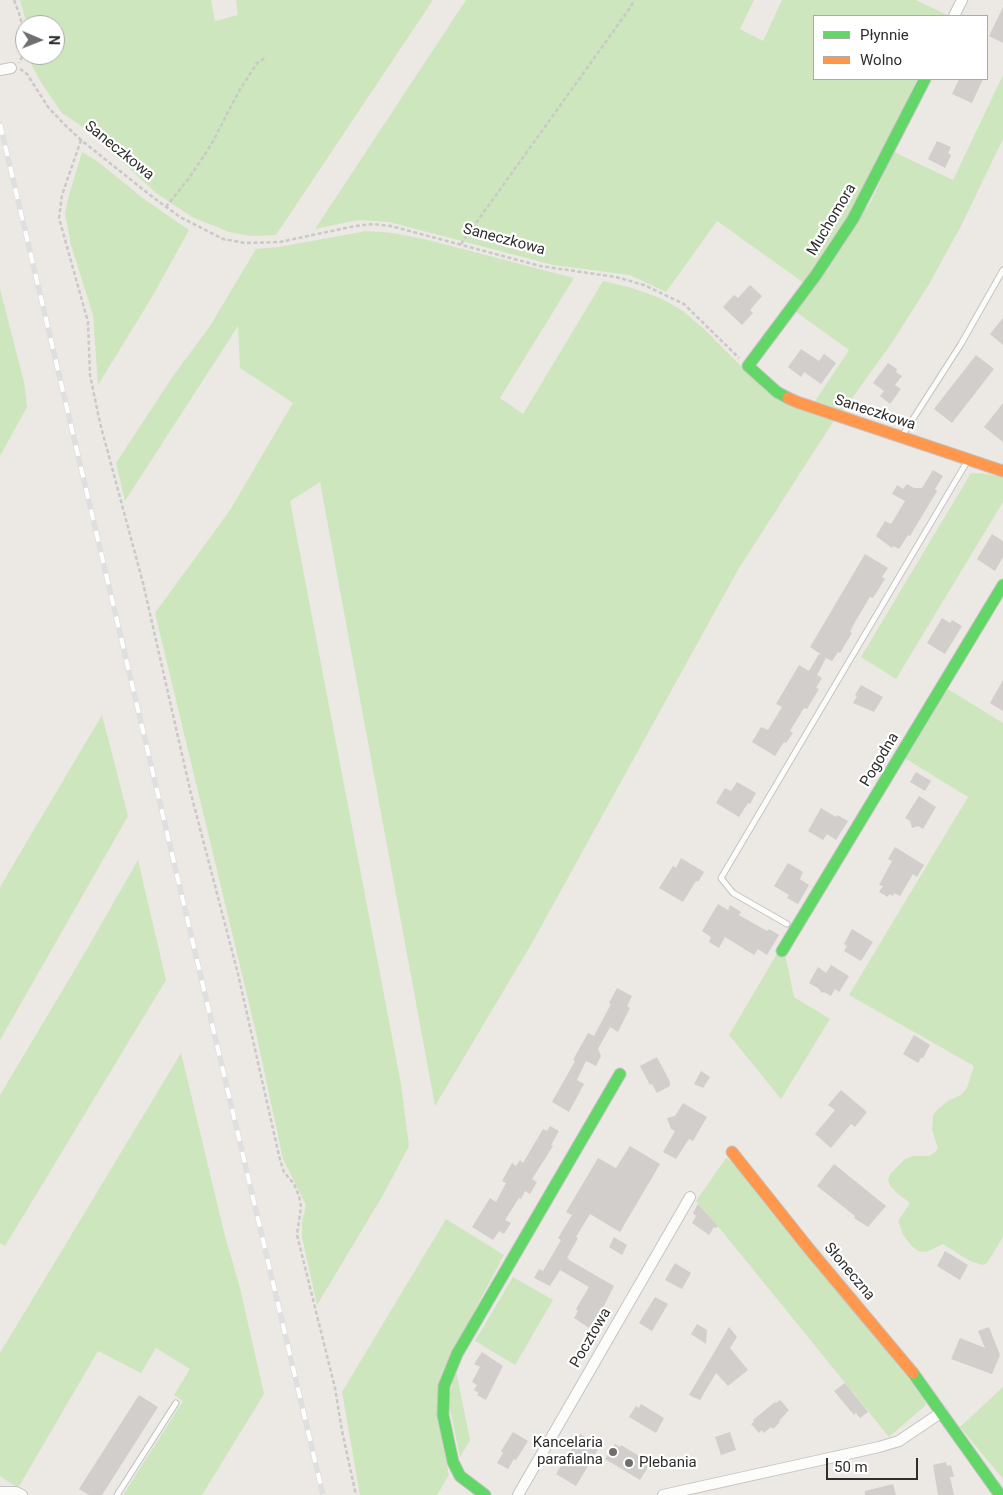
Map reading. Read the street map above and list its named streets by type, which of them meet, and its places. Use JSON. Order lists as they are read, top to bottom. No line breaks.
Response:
{"streets":{"street":["Saneczkowa","Muchomora","Pogodna","Słoneczna","Pocztowa"]},"crossings":[["Saneczkowa","Muchomora"]],"places":["Kancelaria parafialna","Plebania"],"legend":["Płynnie","Wolno"],"scale_bar":"50 m","north":"right"}
